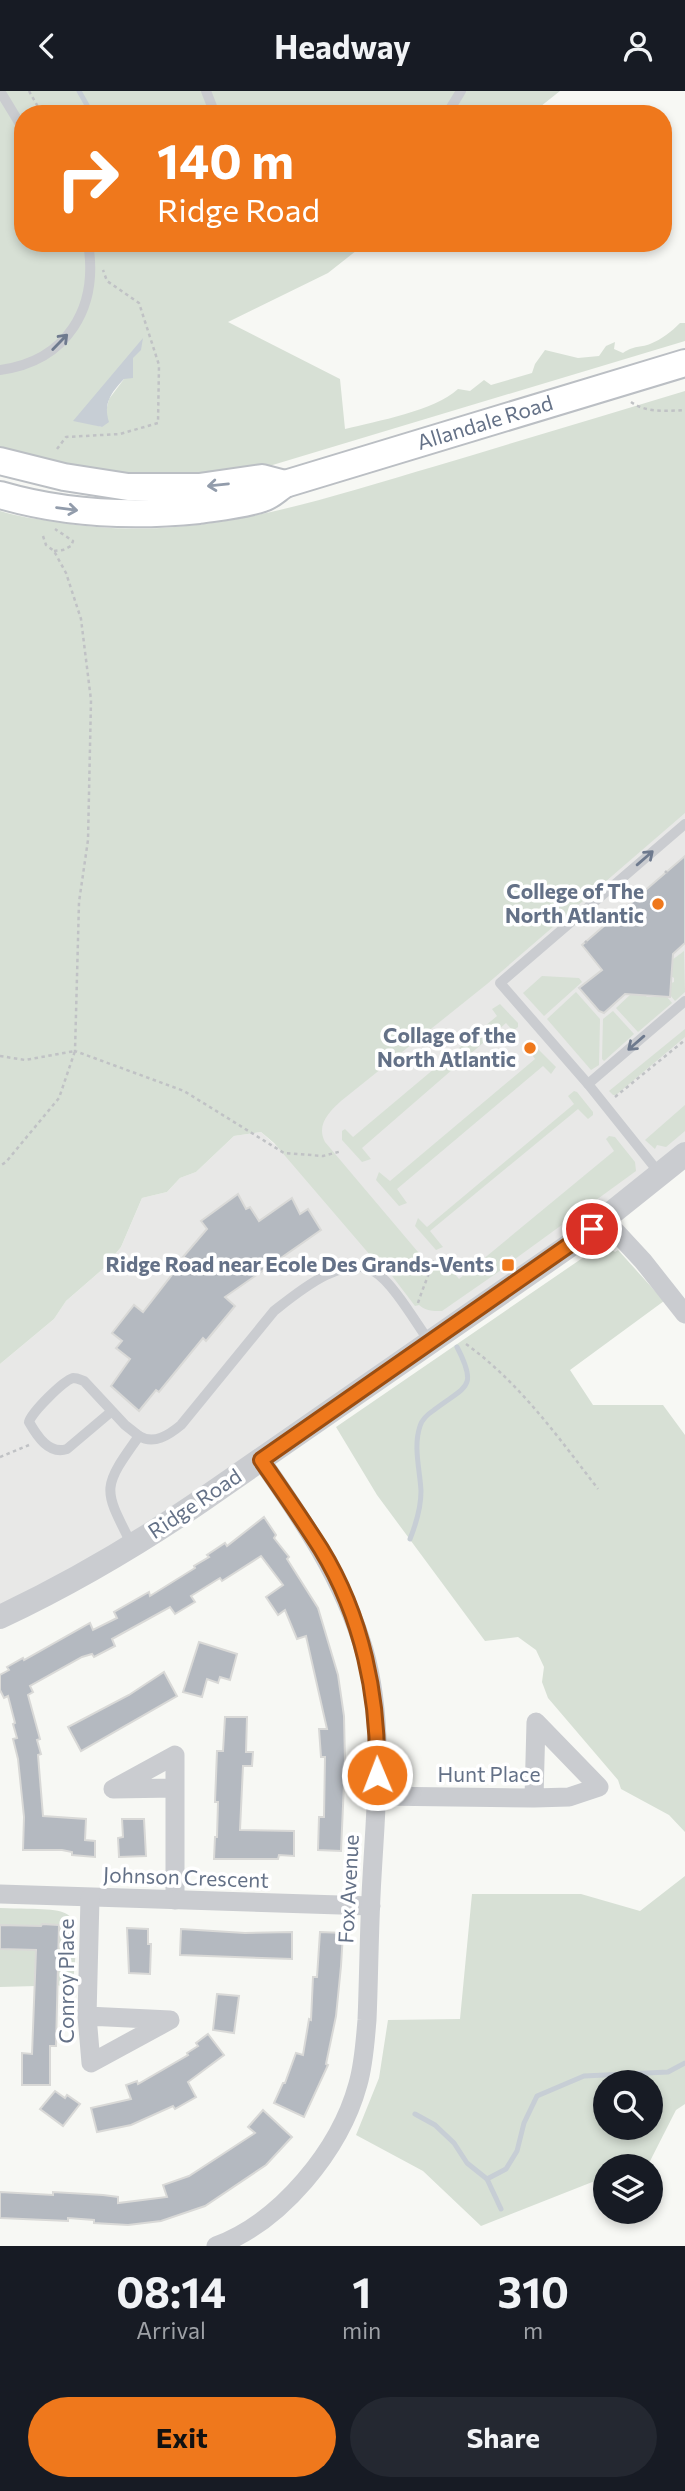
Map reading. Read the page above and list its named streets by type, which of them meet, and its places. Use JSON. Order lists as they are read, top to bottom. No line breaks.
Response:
{"streets":{"main road":["Allandale Road"],"street":["Ridge Road","Hunt Place","Johnson Crescent","Fox Avenue","Conroy Place"]},"crossings":[["Ridge Road","Fox Avenue"],["Hunt Place","Fox Avenue"],["Johnson Crescent","Fox Avenue"],["Johnson Crescent","Conroy Place"]],"places":{"other":["College of The North Atlantic","Collage of the North Atlantic"],"transit":["Ridge Road near Ecole Des Grands-Vents"]},"page":{"header":"Headway","turn":["140 m","Ridge Road"],"eta":["08:14","Arrival","1","min","310","m"],"buttons":["Exit","Share"]}}
